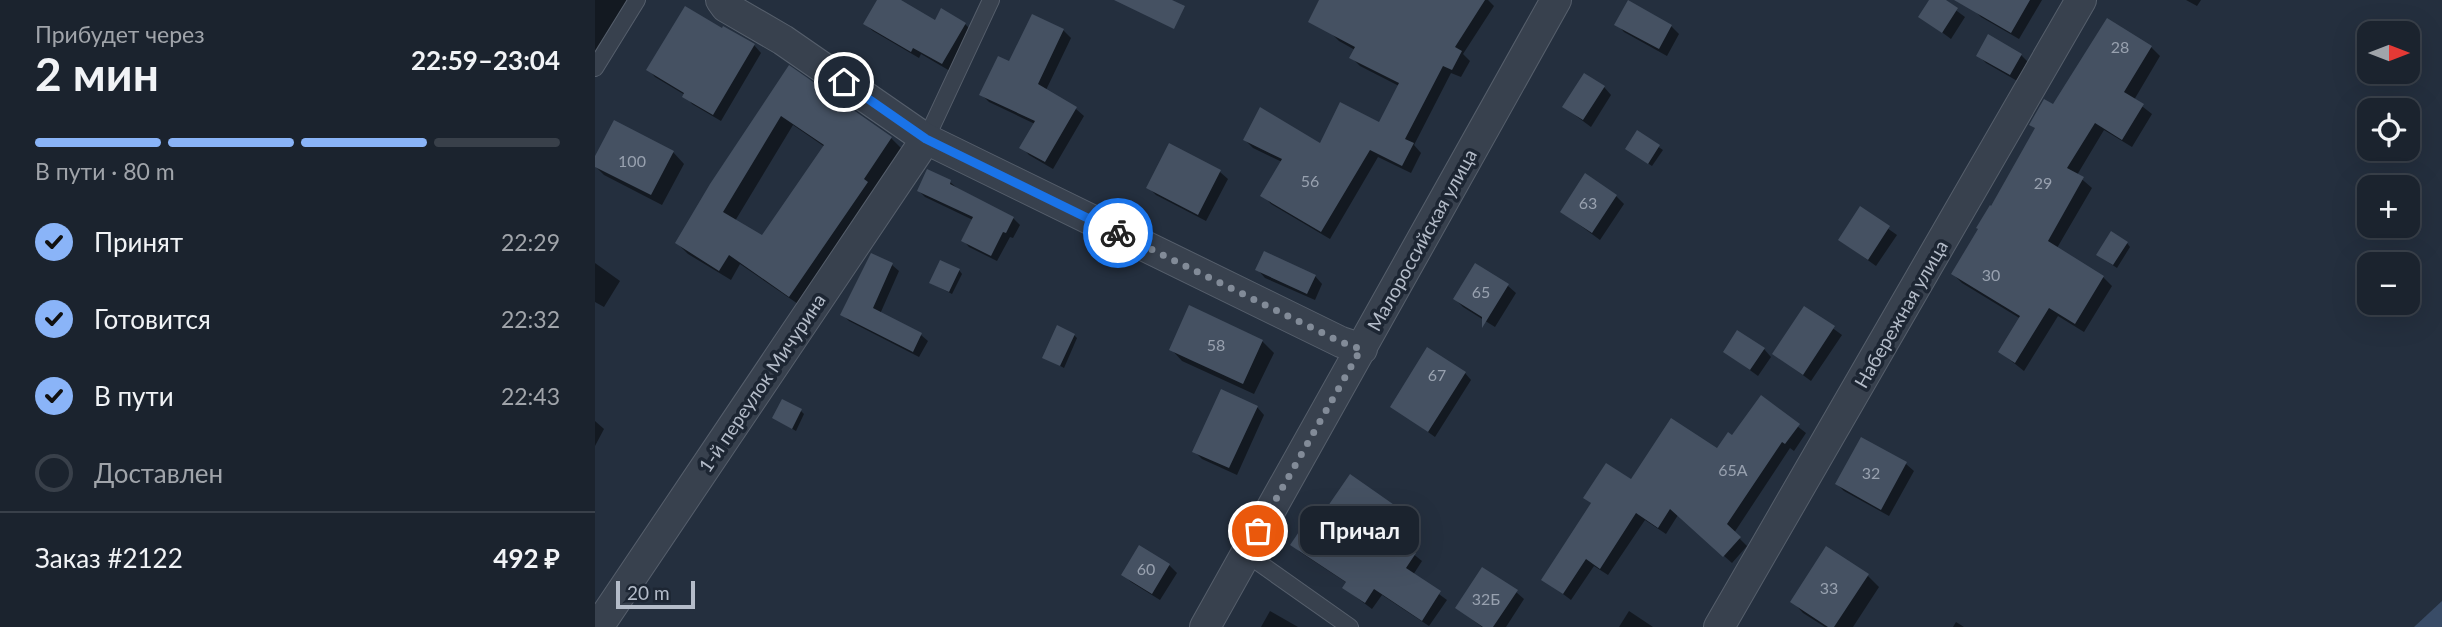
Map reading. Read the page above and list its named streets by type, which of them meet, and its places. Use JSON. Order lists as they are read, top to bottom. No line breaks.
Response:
{"streets":{"street":["Малороссийская улица","Набережная улица","1-й переулок Мичурина"]},"places":["Причал"],"house_numbers":["28","100","56","29","63","30","65","58","67","65А","32","60","33","32Б"],"scale_bar":"20 m","north":"right","page":{"heading":["2 мин","Прибудет через","22:59–23:04"],"panel":["Заказ #2122","492 ₽"],"map_buttons":["+","−"],"bar":"В пути · 80 m","list":[["Принят","22:29"],["Готовится","22:32"],["В пути","22:43"],"Доставлен"],"bubble":"Причал","scale":"20 m"}}
